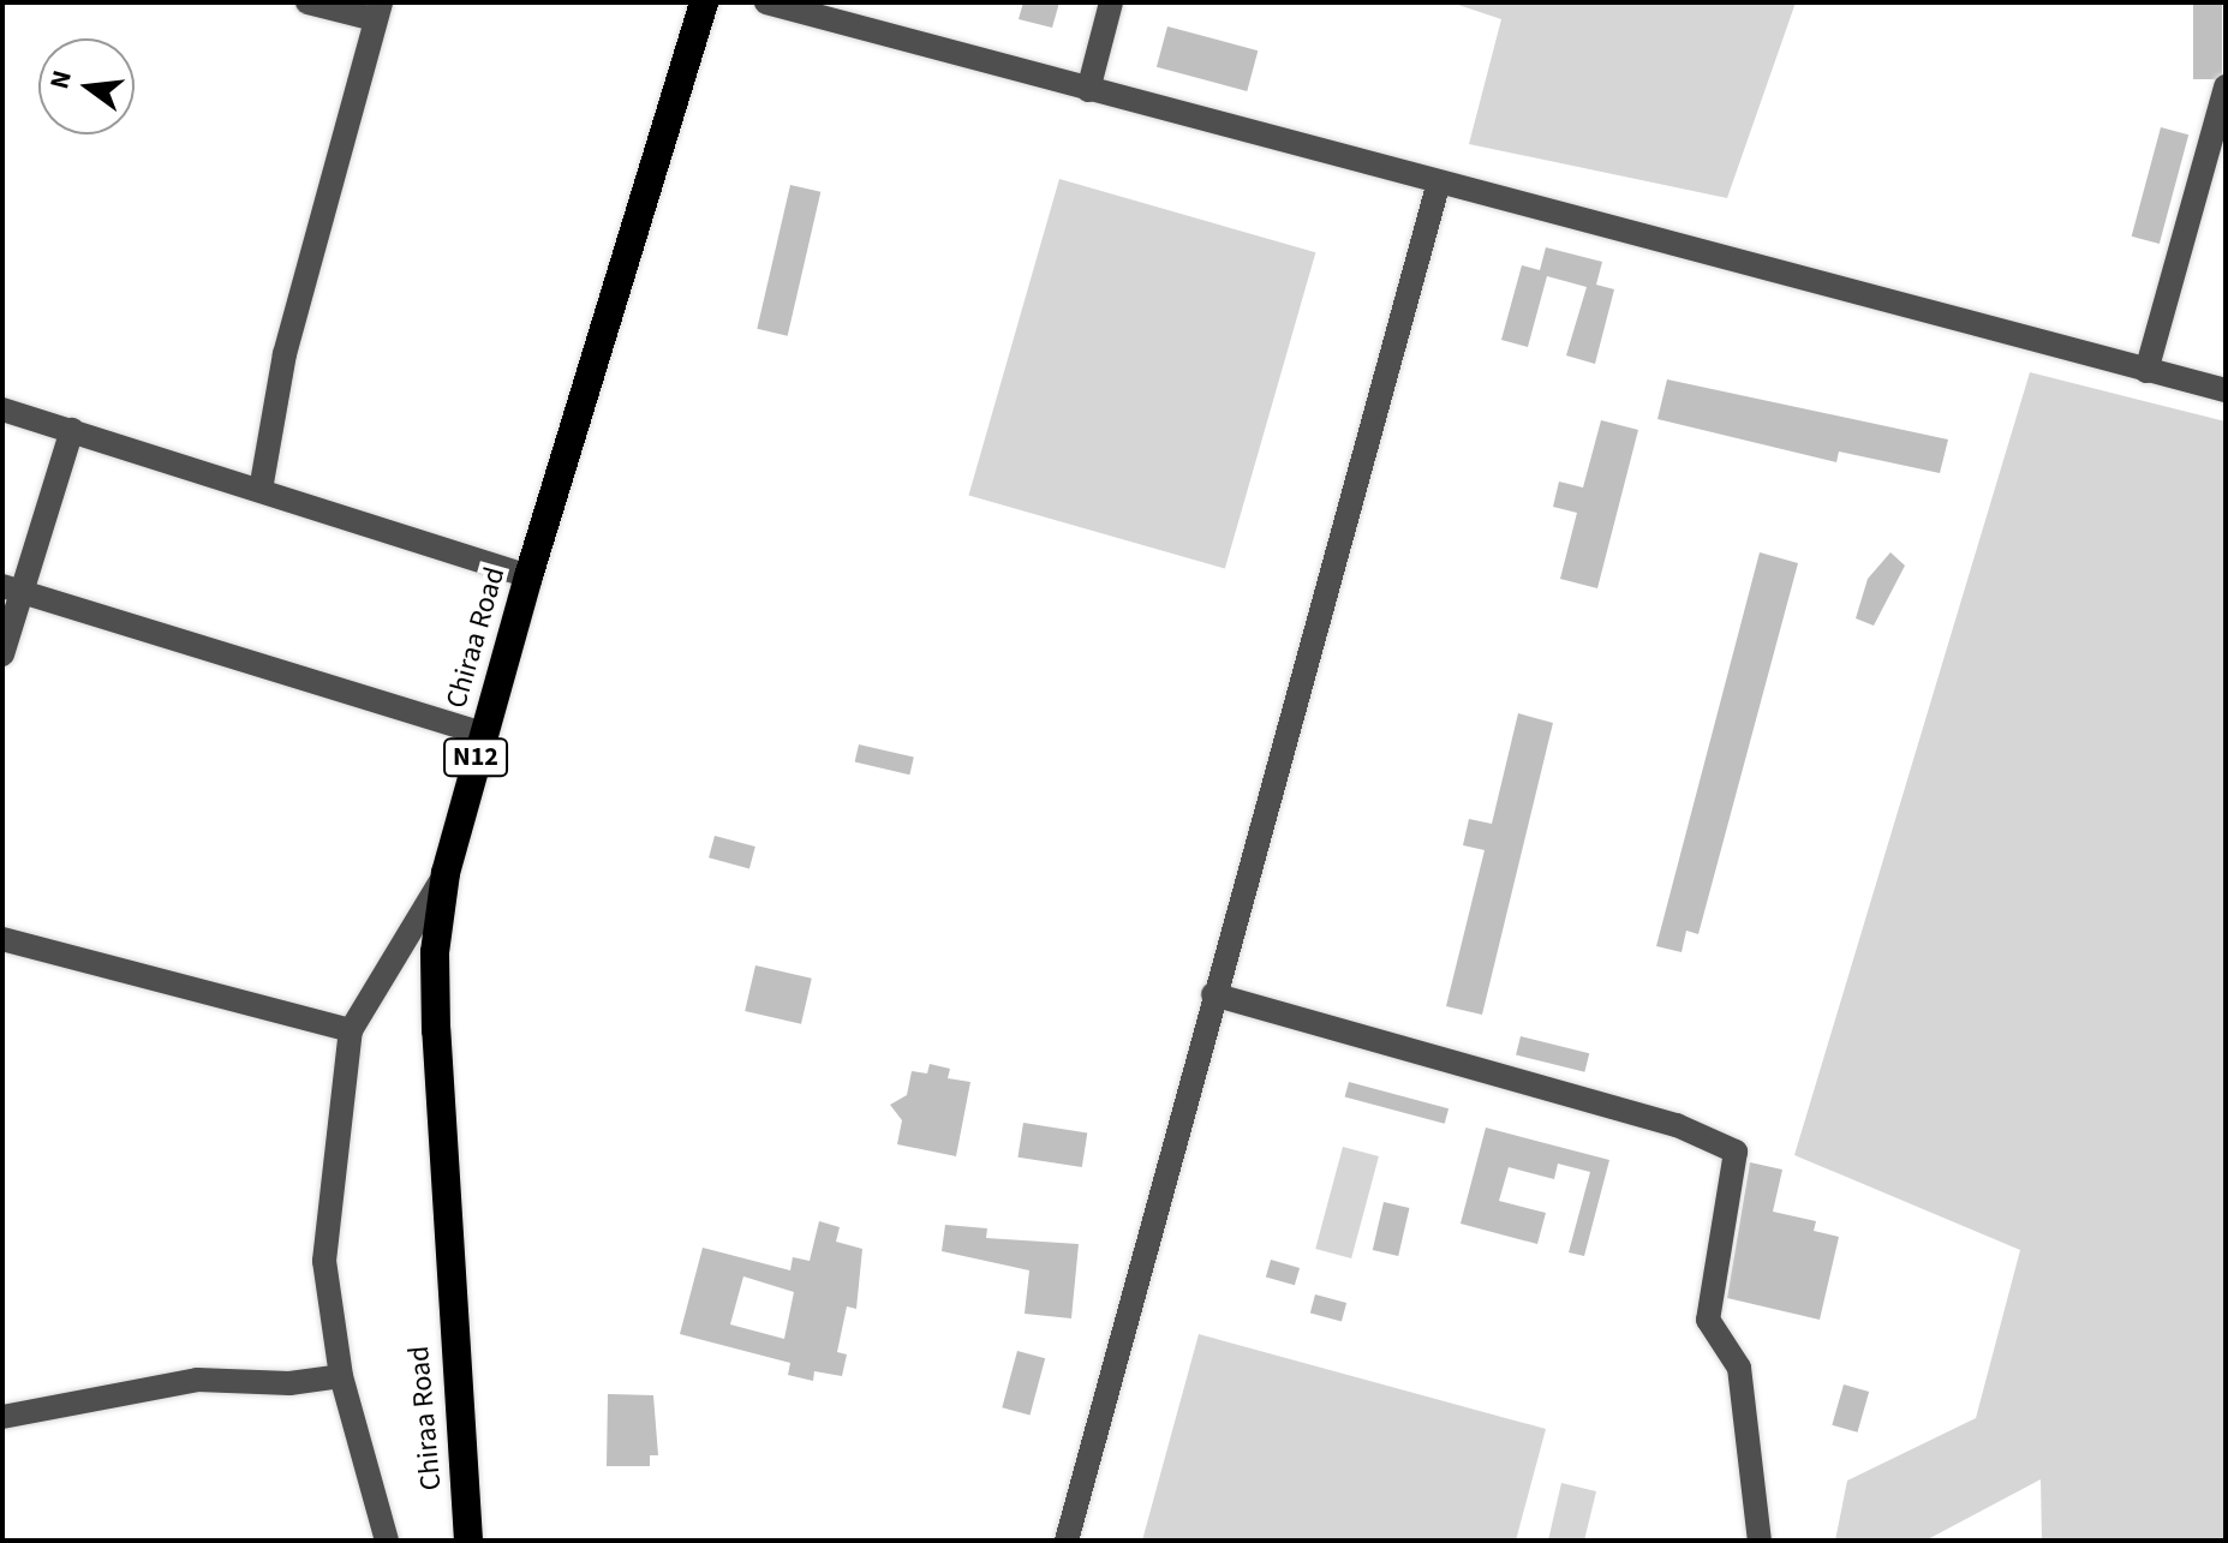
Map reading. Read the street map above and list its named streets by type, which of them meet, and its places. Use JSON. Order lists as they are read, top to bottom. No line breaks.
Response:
{"streets":{"highway":["Chiraa Road","N12"]},"north":"left"}
